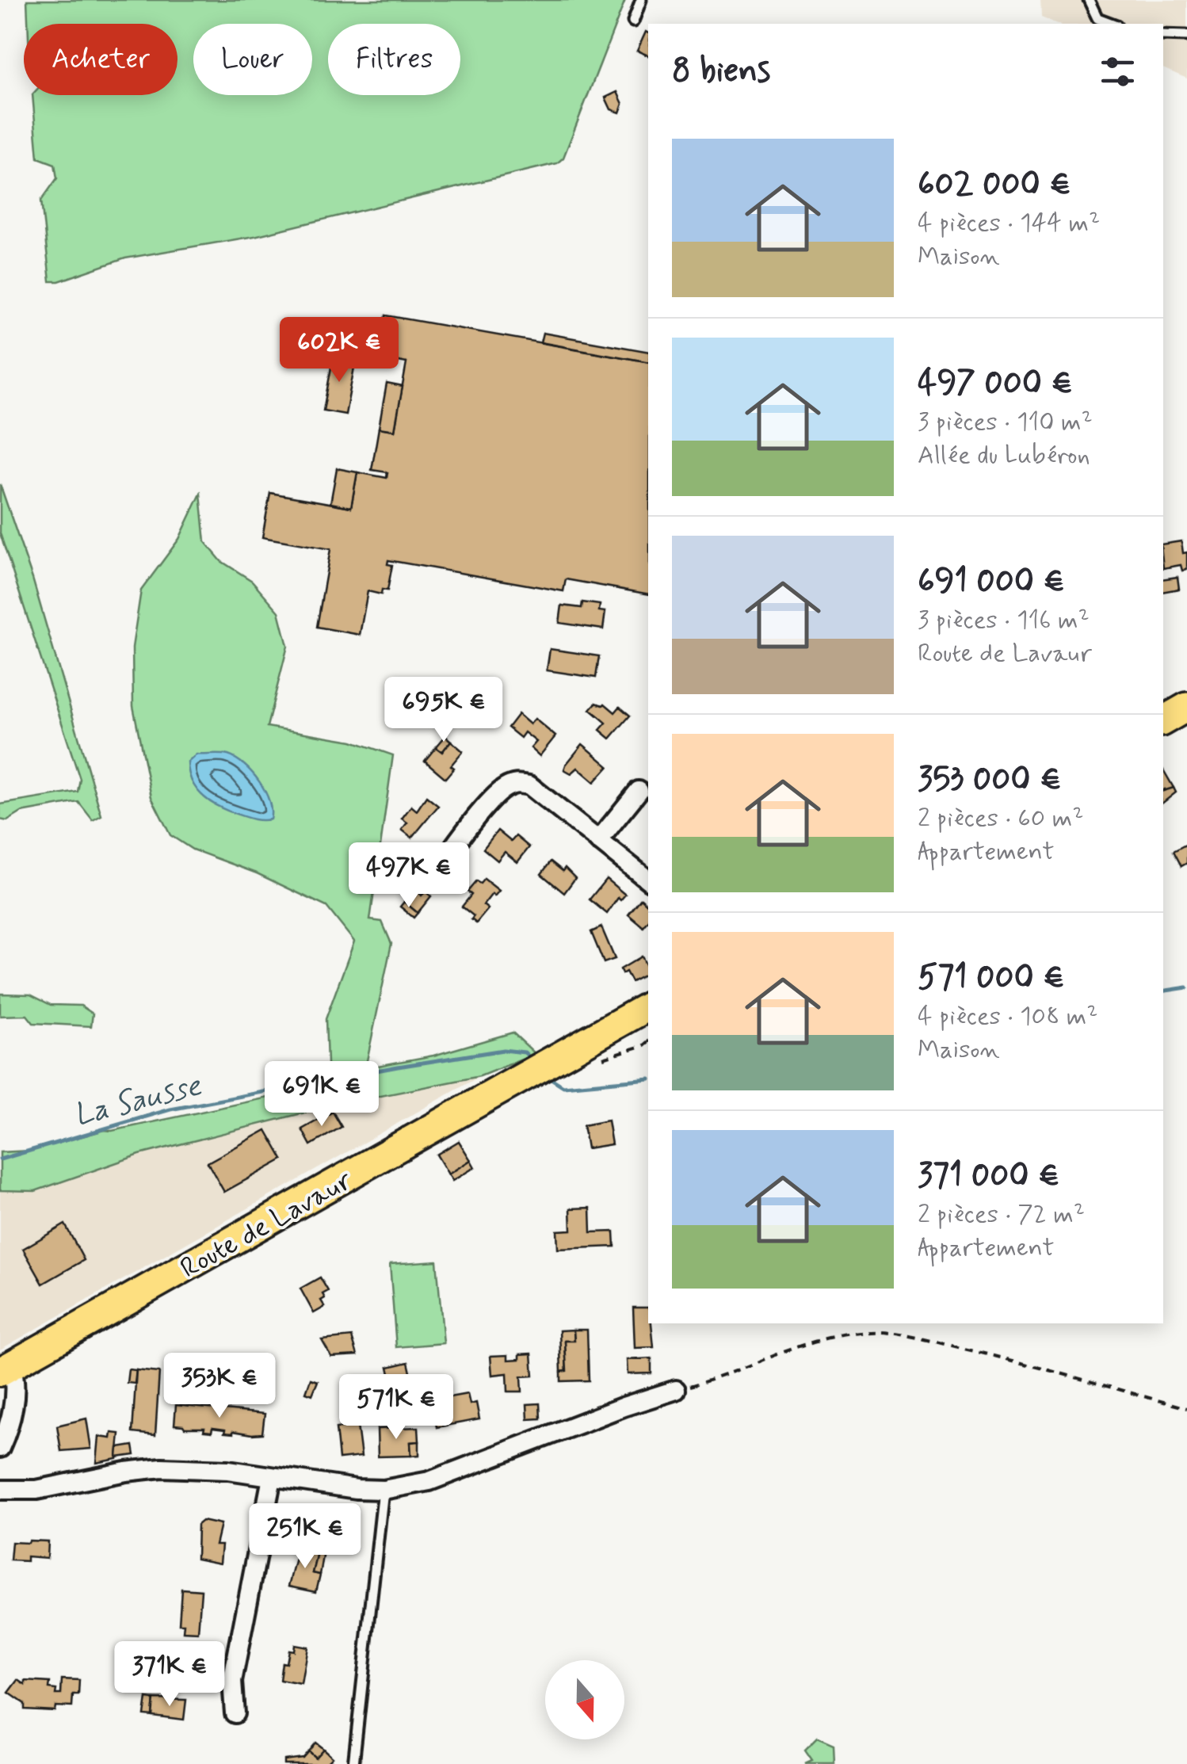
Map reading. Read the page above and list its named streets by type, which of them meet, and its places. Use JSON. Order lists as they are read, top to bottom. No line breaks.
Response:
{"streets":{"main road":["Route de Lavaur"]},"water":["La Sausse"],"north":"bottom","page":{"chip":["Acheter","Louer","Filtres"],"heading":"8 biens","list":[{"name":"602 000 €","note":"4 pièces · 144 m² · Maison"},{"name":"497 000 €","note":"3 pièces · 110 m² · Allée du Lubéron"},{"name":"691 000 €","note":"3 pièces · 116 m² · Route de Lavaur"},{"name":"353 000 €","note":"2 pièces · 60 m² · Appartement"},{"name":"571 000 €","note":"4 pièces · 108 m² · Maison"},{"name":"371 000 €","note":"2 pièces · 72 m² · Appartement"}],"price":["602K €","695K €","497K €","691K €","353K €","571K €","251K €","371K €"]}}
